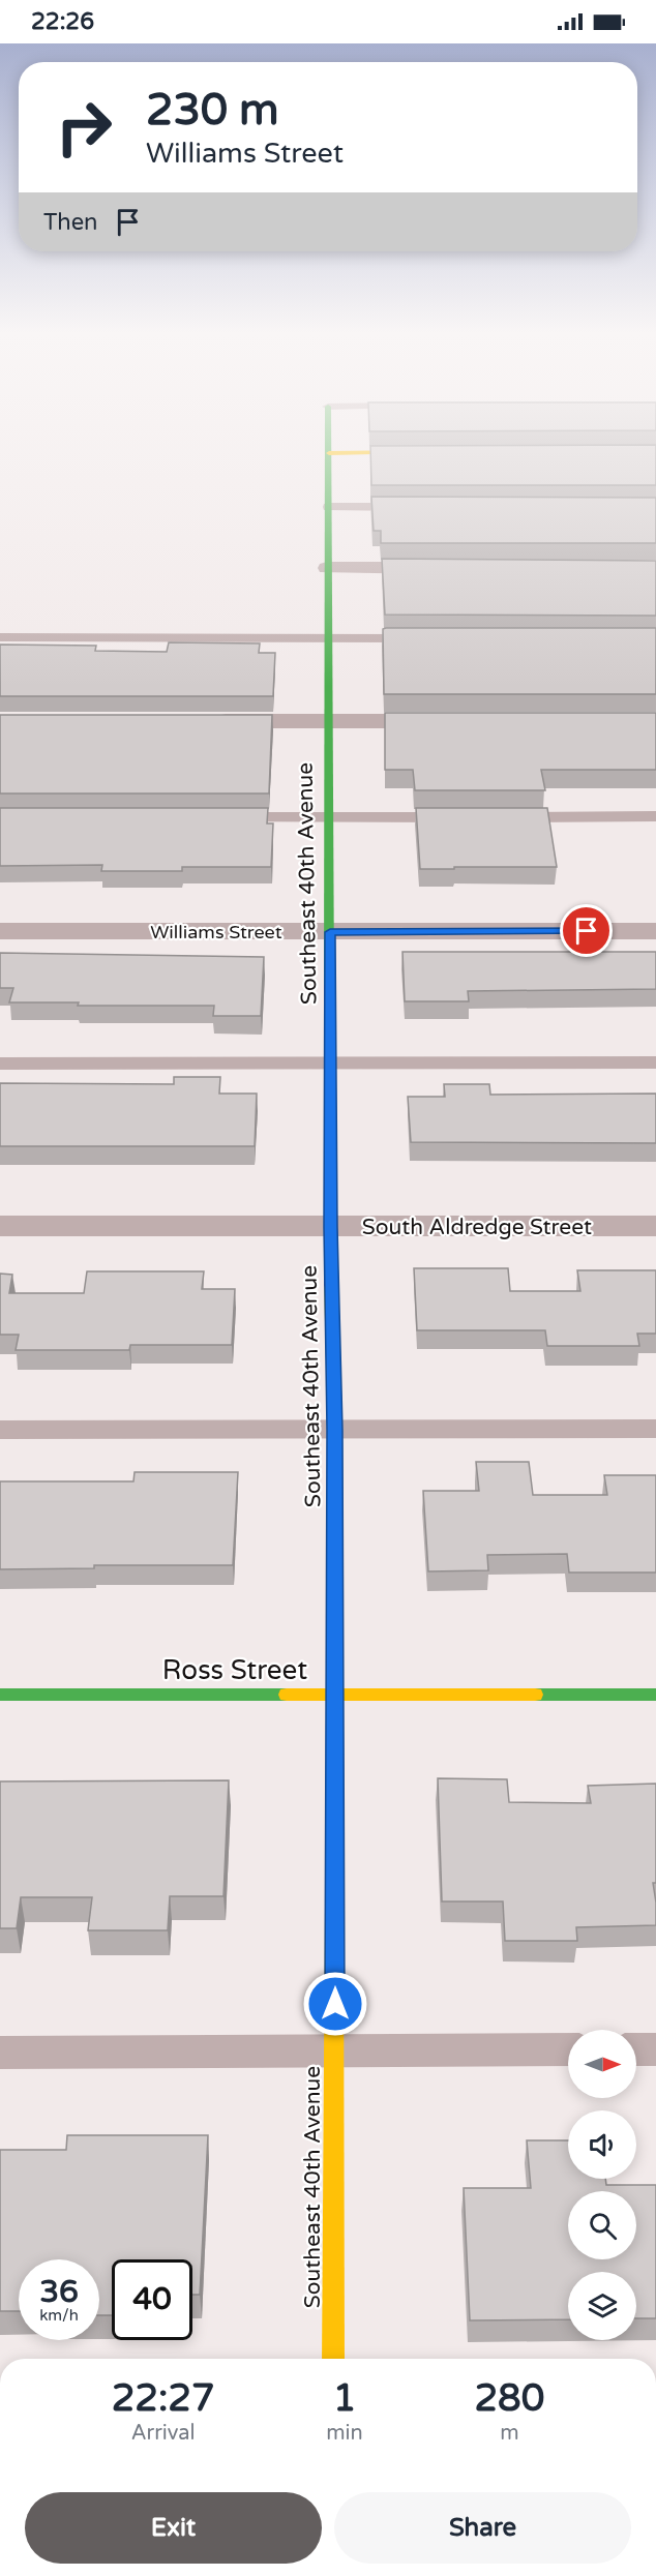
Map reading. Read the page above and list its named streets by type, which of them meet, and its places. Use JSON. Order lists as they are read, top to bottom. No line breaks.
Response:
{"streets":{"street":["Southeast 40th Avenue","Williams Street","South Aldredge Street","Ross Street"]},"crossings":[["Southeast 40th Avenue","Williams Street"],["Southeast 40th Avenue","South Aldredge Street"],["Southeast 40th Avenue","Ross Street"]],"north":"right","page":{"status":"22:26","turn":["230 m","Williams Street"],"then":"Then","speed":"36 km/h","limit":"40","eta":["22:27","Arrival","1","min","280","m"],"buttons":["Exit","Share"]}}
